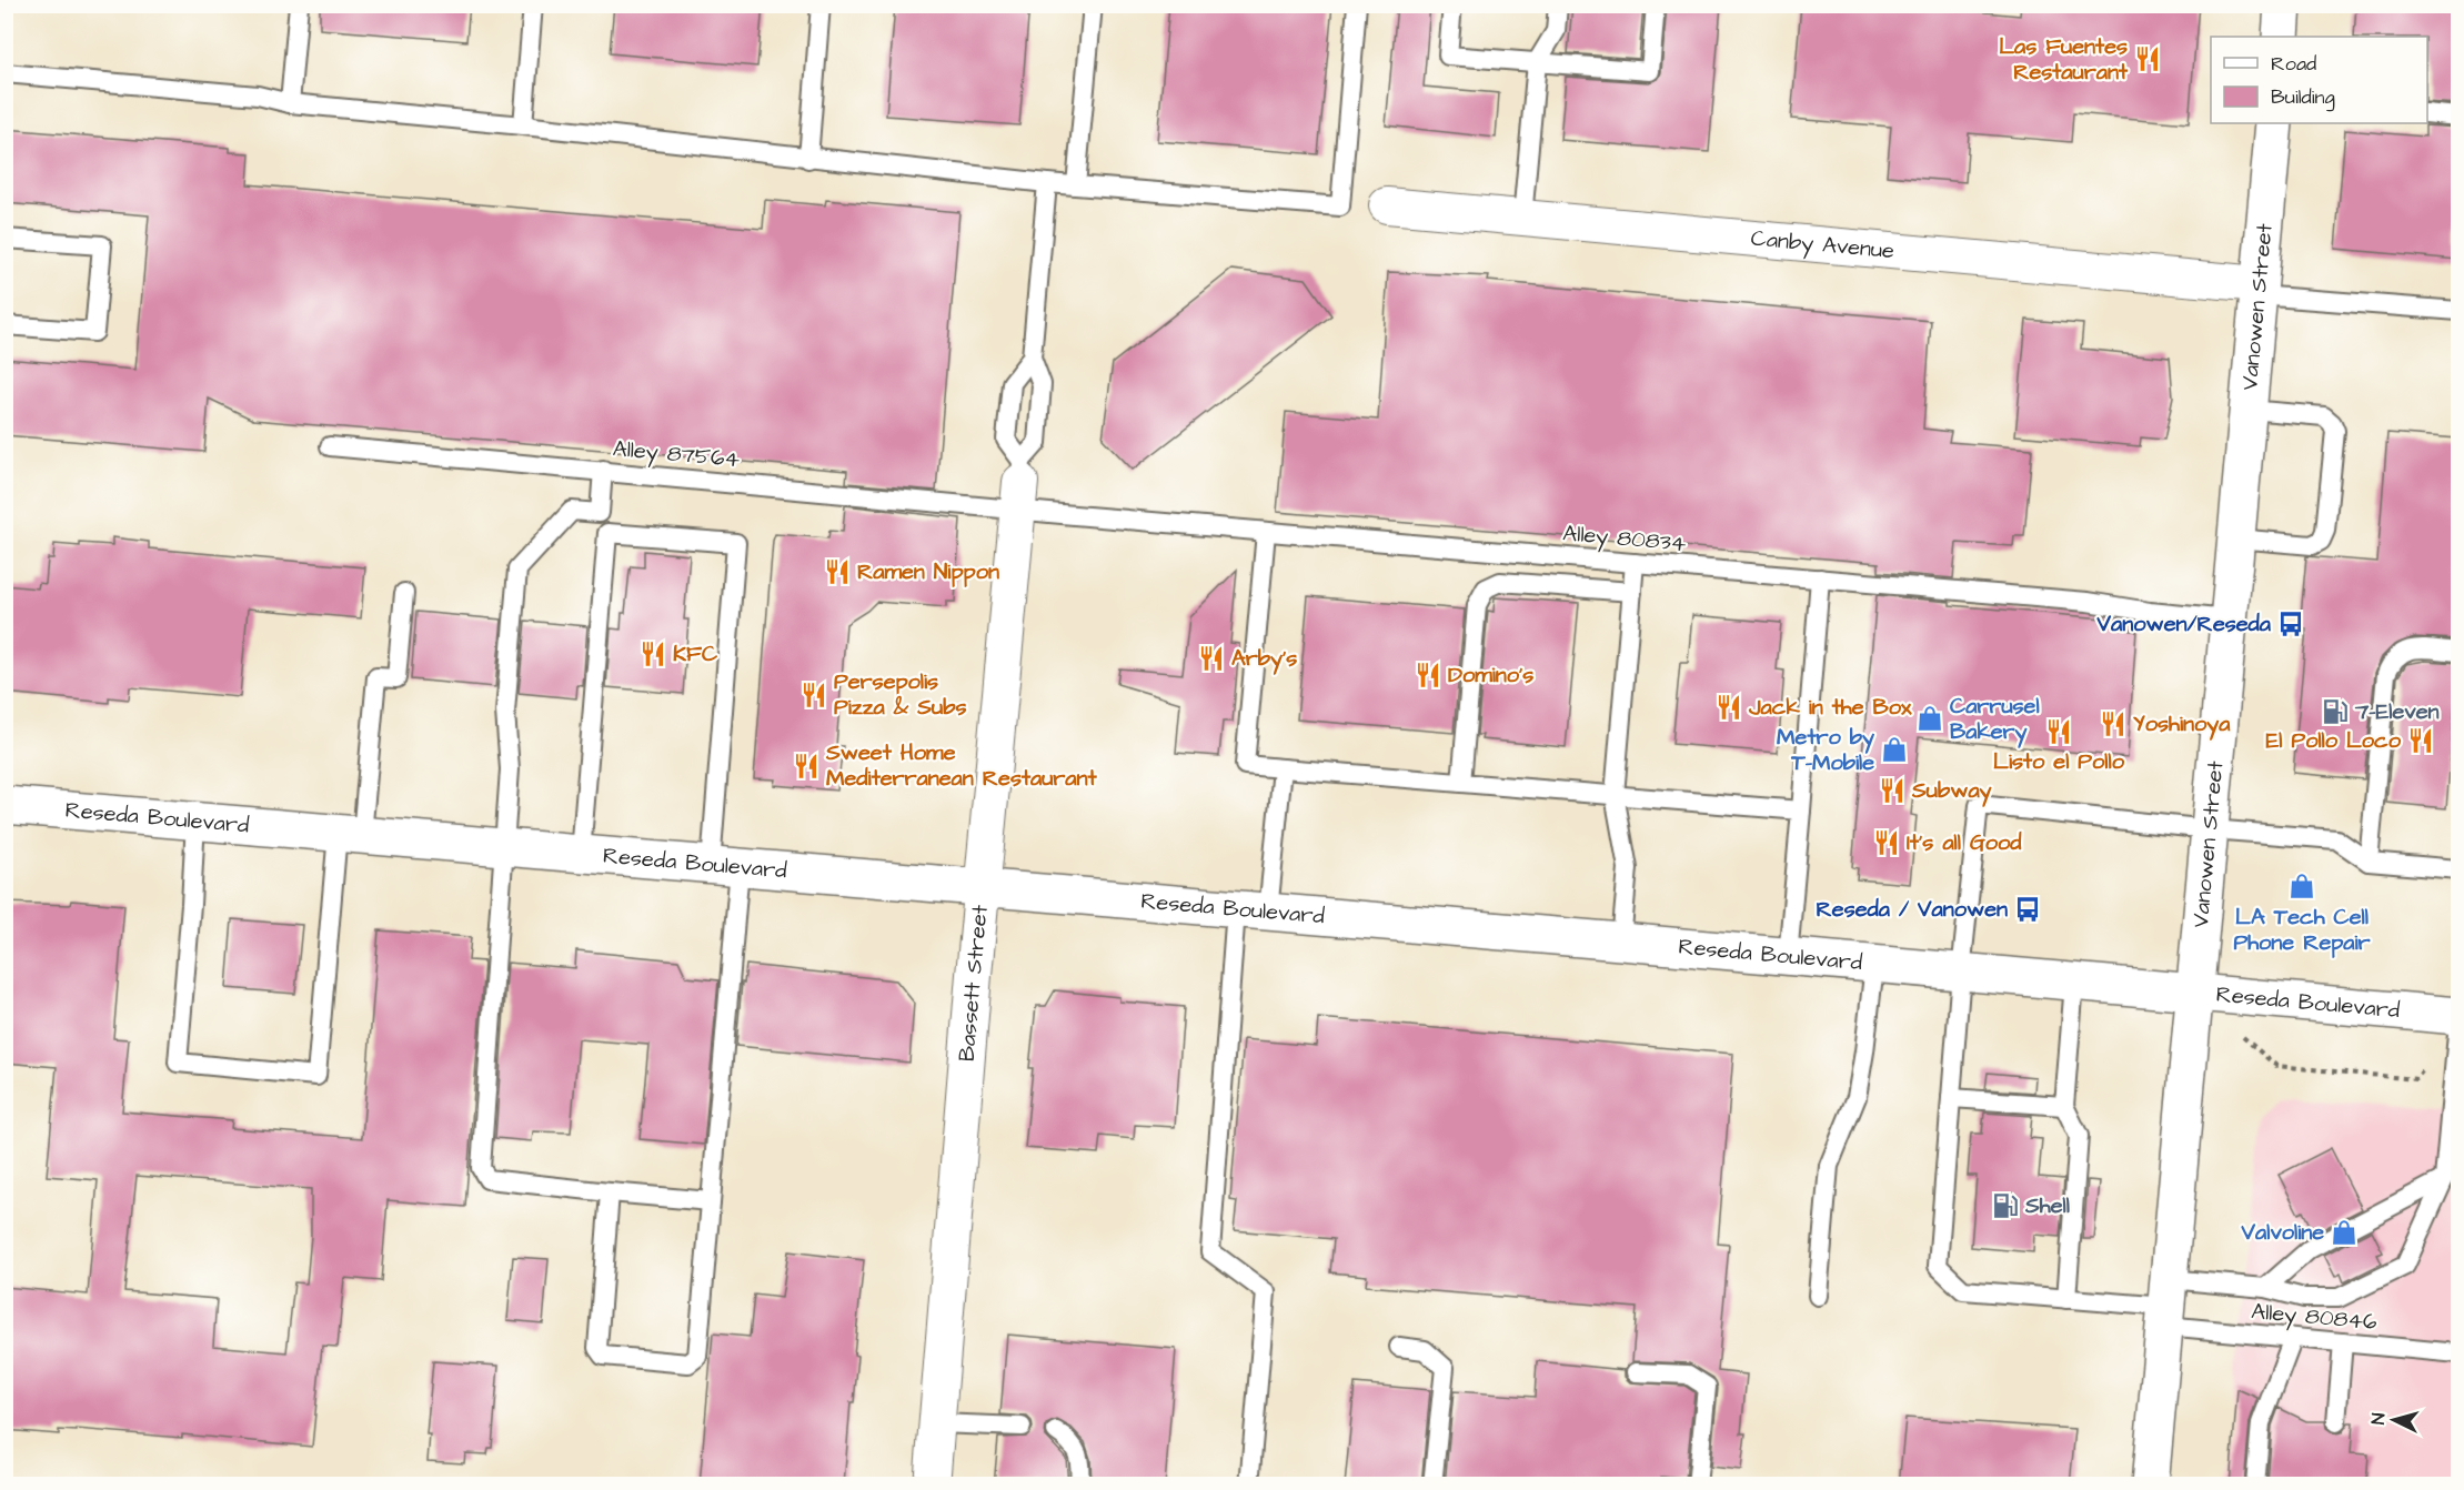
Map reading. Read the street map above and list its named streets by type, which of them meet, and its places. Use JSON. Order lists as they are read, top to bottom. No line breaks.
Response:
{"streets":{"main road":["Vanowen Street","Reseda Boulevard"],"street":["Canby Avenue","Bassett Street"],"lane":["Alley 87564","Alley 80834","Alley 80846"]},"crossings":[["Canby Avenue","Vanowen Street"],["Vanowen Street","Alley 80834"],["Vanowen Street","Reseda Boulevard"],["Vanowen Street","Alley 80846"],["Alley 87564","Alley 80834"],["Alley 87564","Bassett Street"],["Alley 80834","Bassett Street"],["Reseda Boulevard","Bassett Street"]],"places":{"restaurant":["Las Fuentes Restaurant","Ramen Nippon","KFC","Arby's","Domino's","Persepolis Pizza & Subs","Jack in the Box","Yoshinoya","Listo el Pollo","El Pollo Loco","Sweet Home Mediterranean Restaurant","Subway","It's all Good"],"bus stop":["Vanowen/Reseda","Reseda / Vanowen"],"fuel station":["7-Eleven","Shell"],"shop":["Carrusel Bakery","Metro by T-Mobile","LA Tech Cell Phone Repair","Valvoline"]},"legend":["Road","Building"],"north":"left"}
